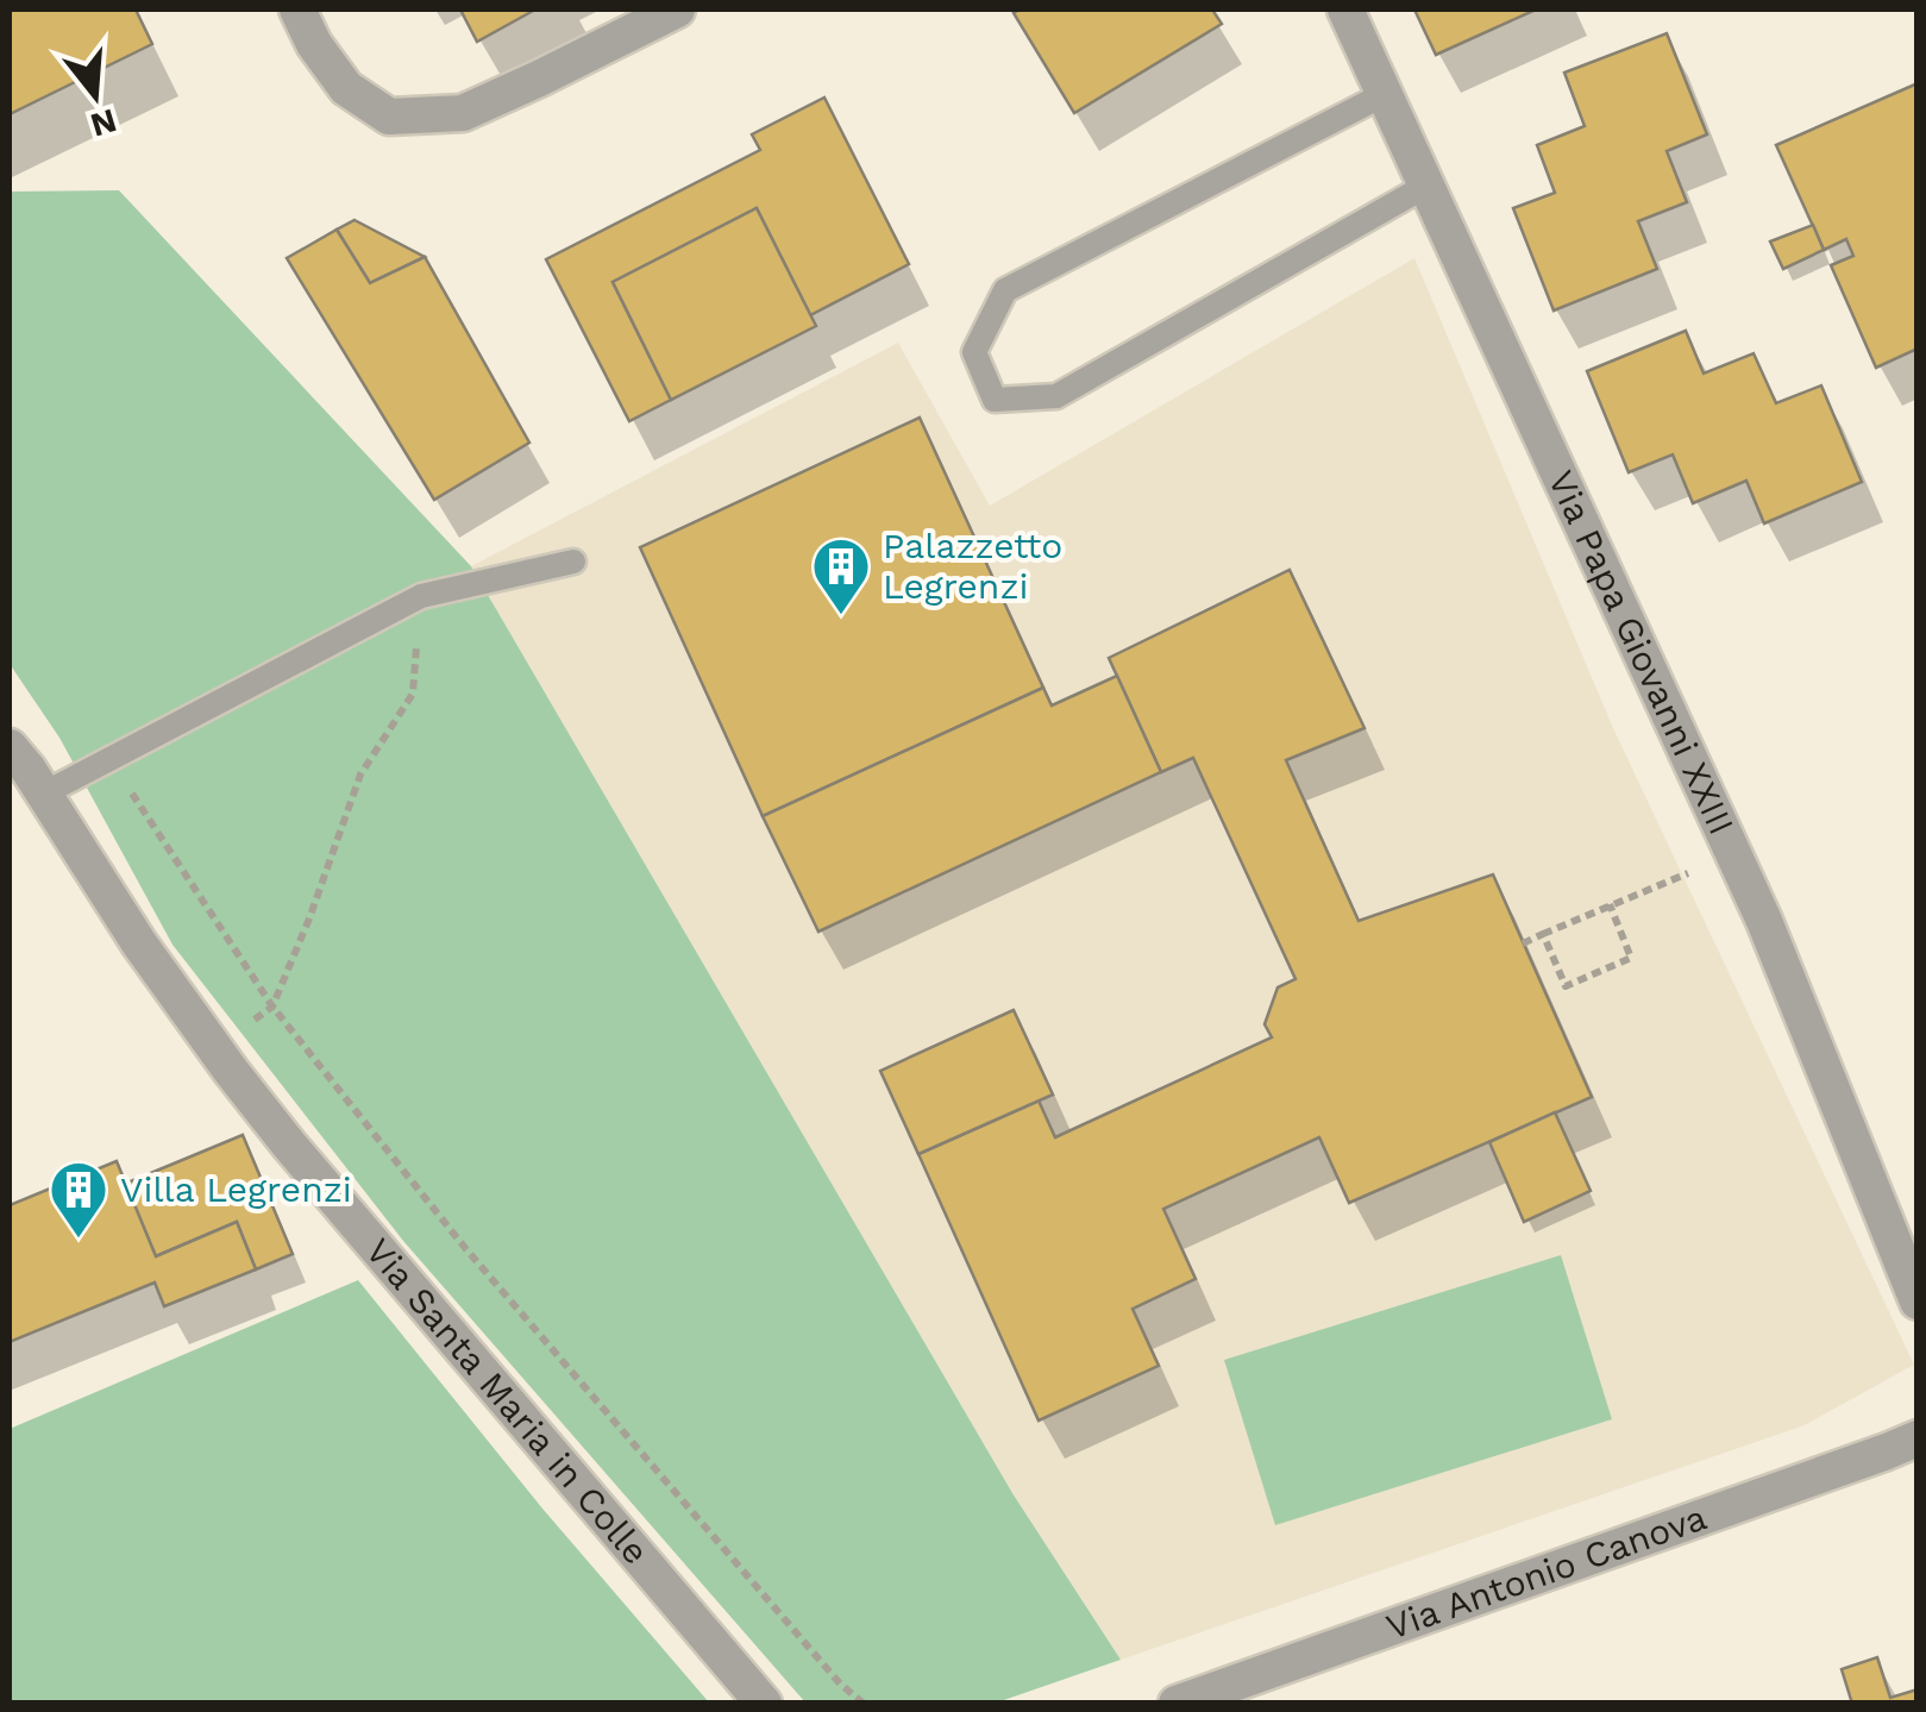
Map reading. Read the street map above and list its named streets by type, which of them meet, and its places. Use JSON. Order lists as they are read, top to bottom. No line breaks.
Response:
{"streets":{"street":["Via Papa Giovanni XXIII","Via Santa Maria in Colle","Via Antonio Canova"]},"places":{"building":["Palazzetto Legrenzi","Villa Legrenzi"]},"north":"bottom"}
